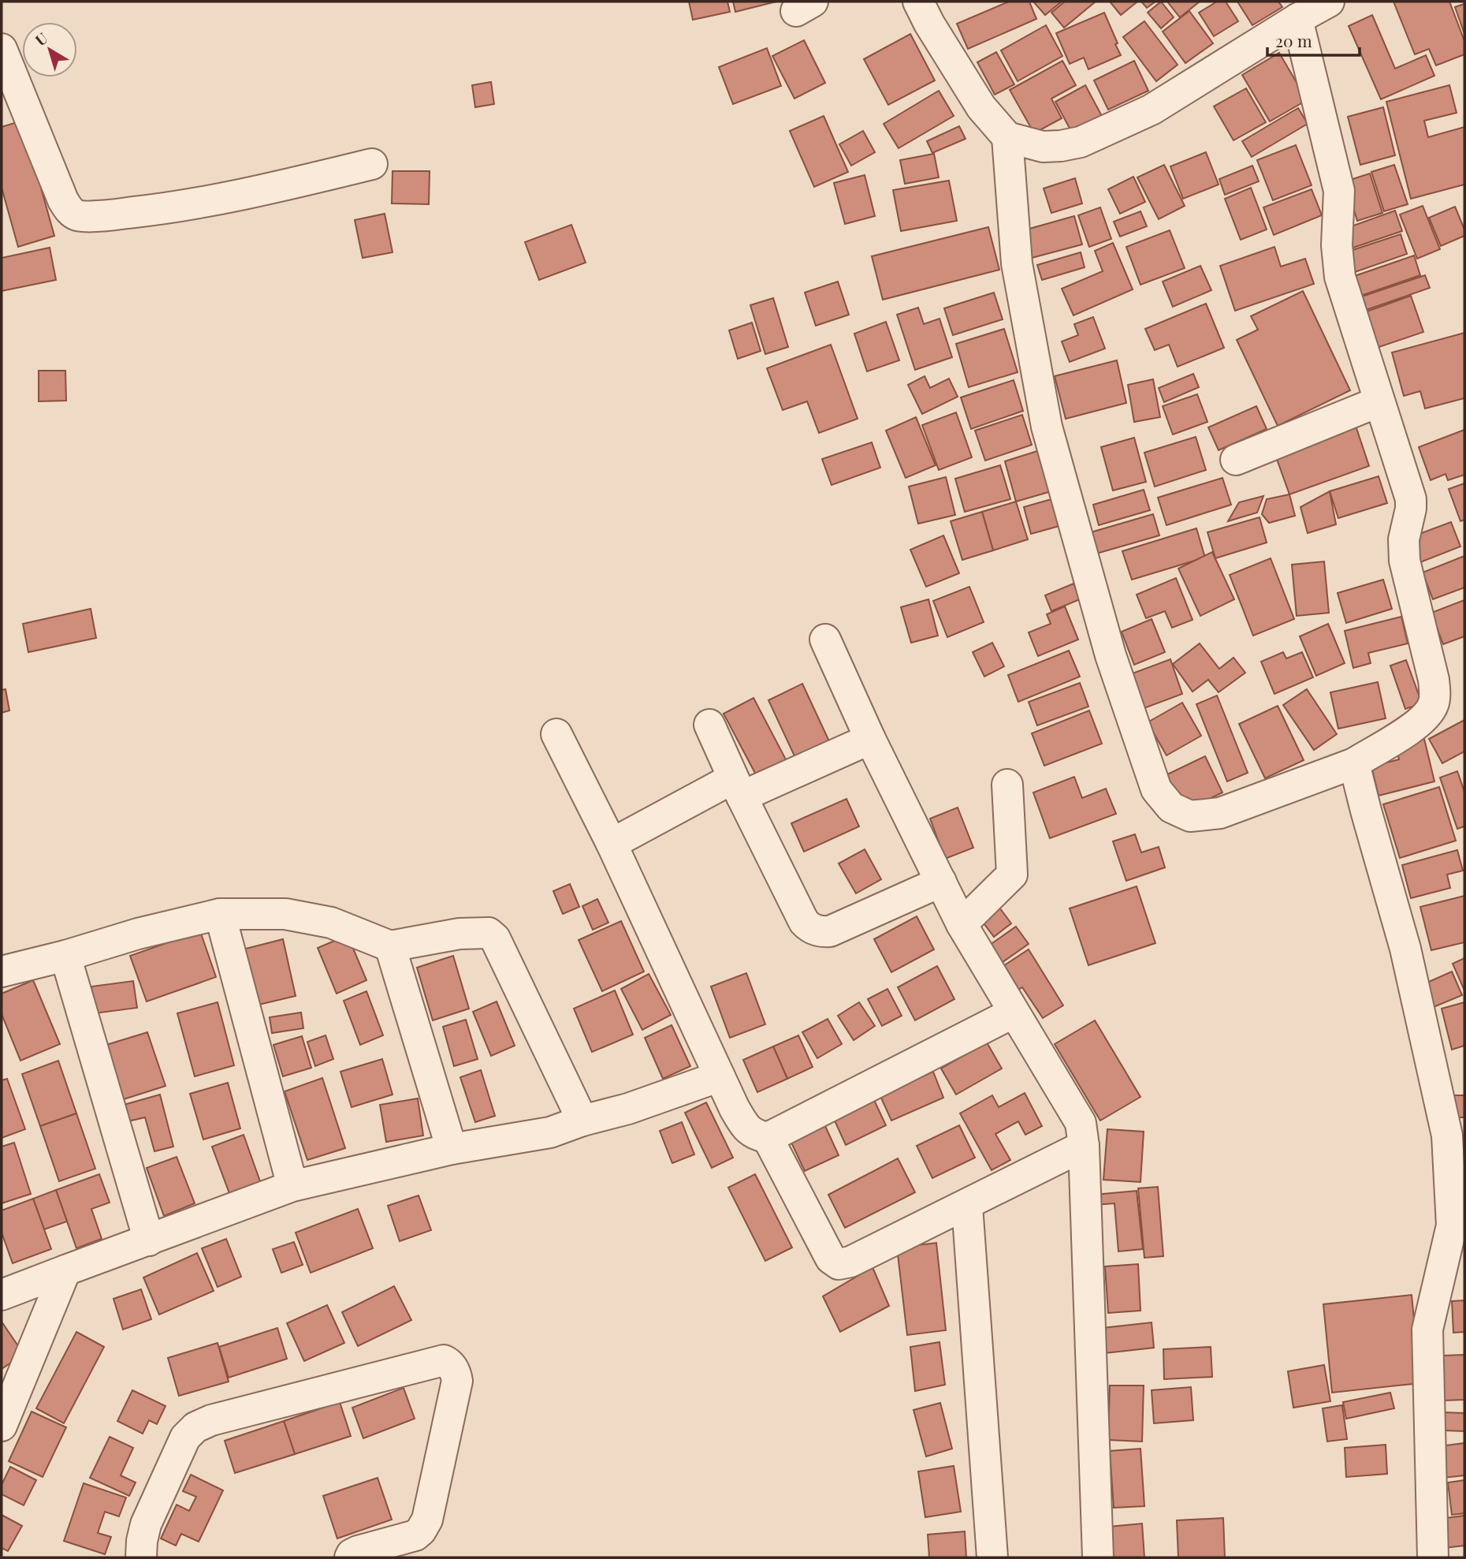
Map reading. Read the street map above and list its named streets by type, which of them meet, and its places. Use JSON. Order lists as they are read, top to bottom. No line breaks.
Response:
{"scale_bar":"20 m","north":"top left"}
